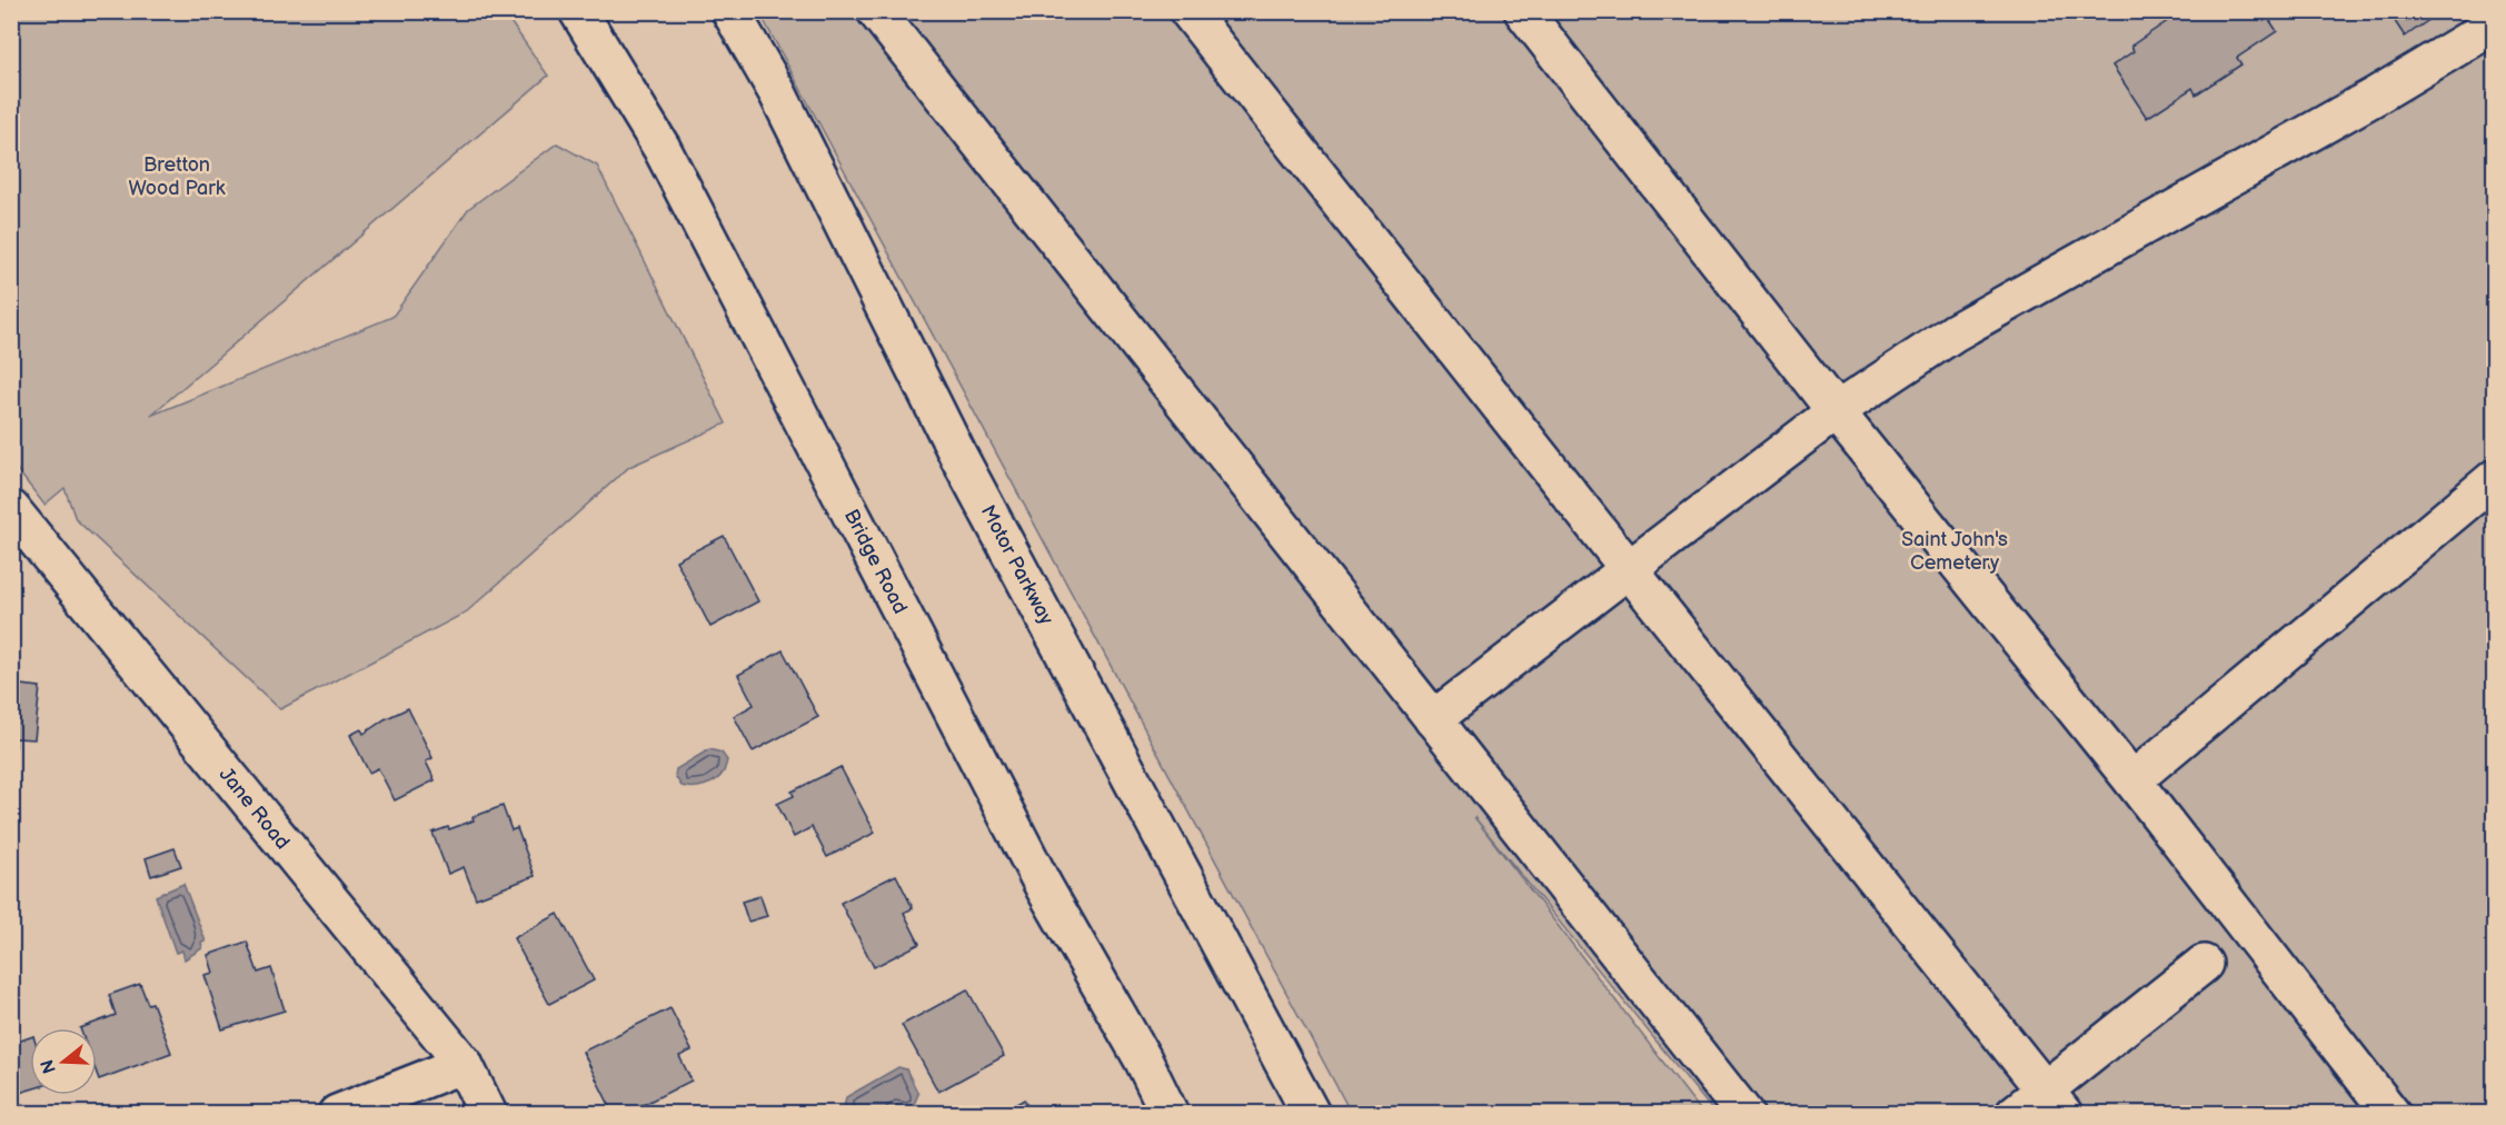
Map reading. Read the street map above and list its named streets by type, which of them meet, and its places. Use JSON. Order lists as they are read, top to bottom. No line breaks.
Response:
{"streets":{"street":["Bridge Road","Motor Parkway","Jane Road"]},"parks":["Bretton Wood Park","Saint John's Cemetery"],"north":"left"}
